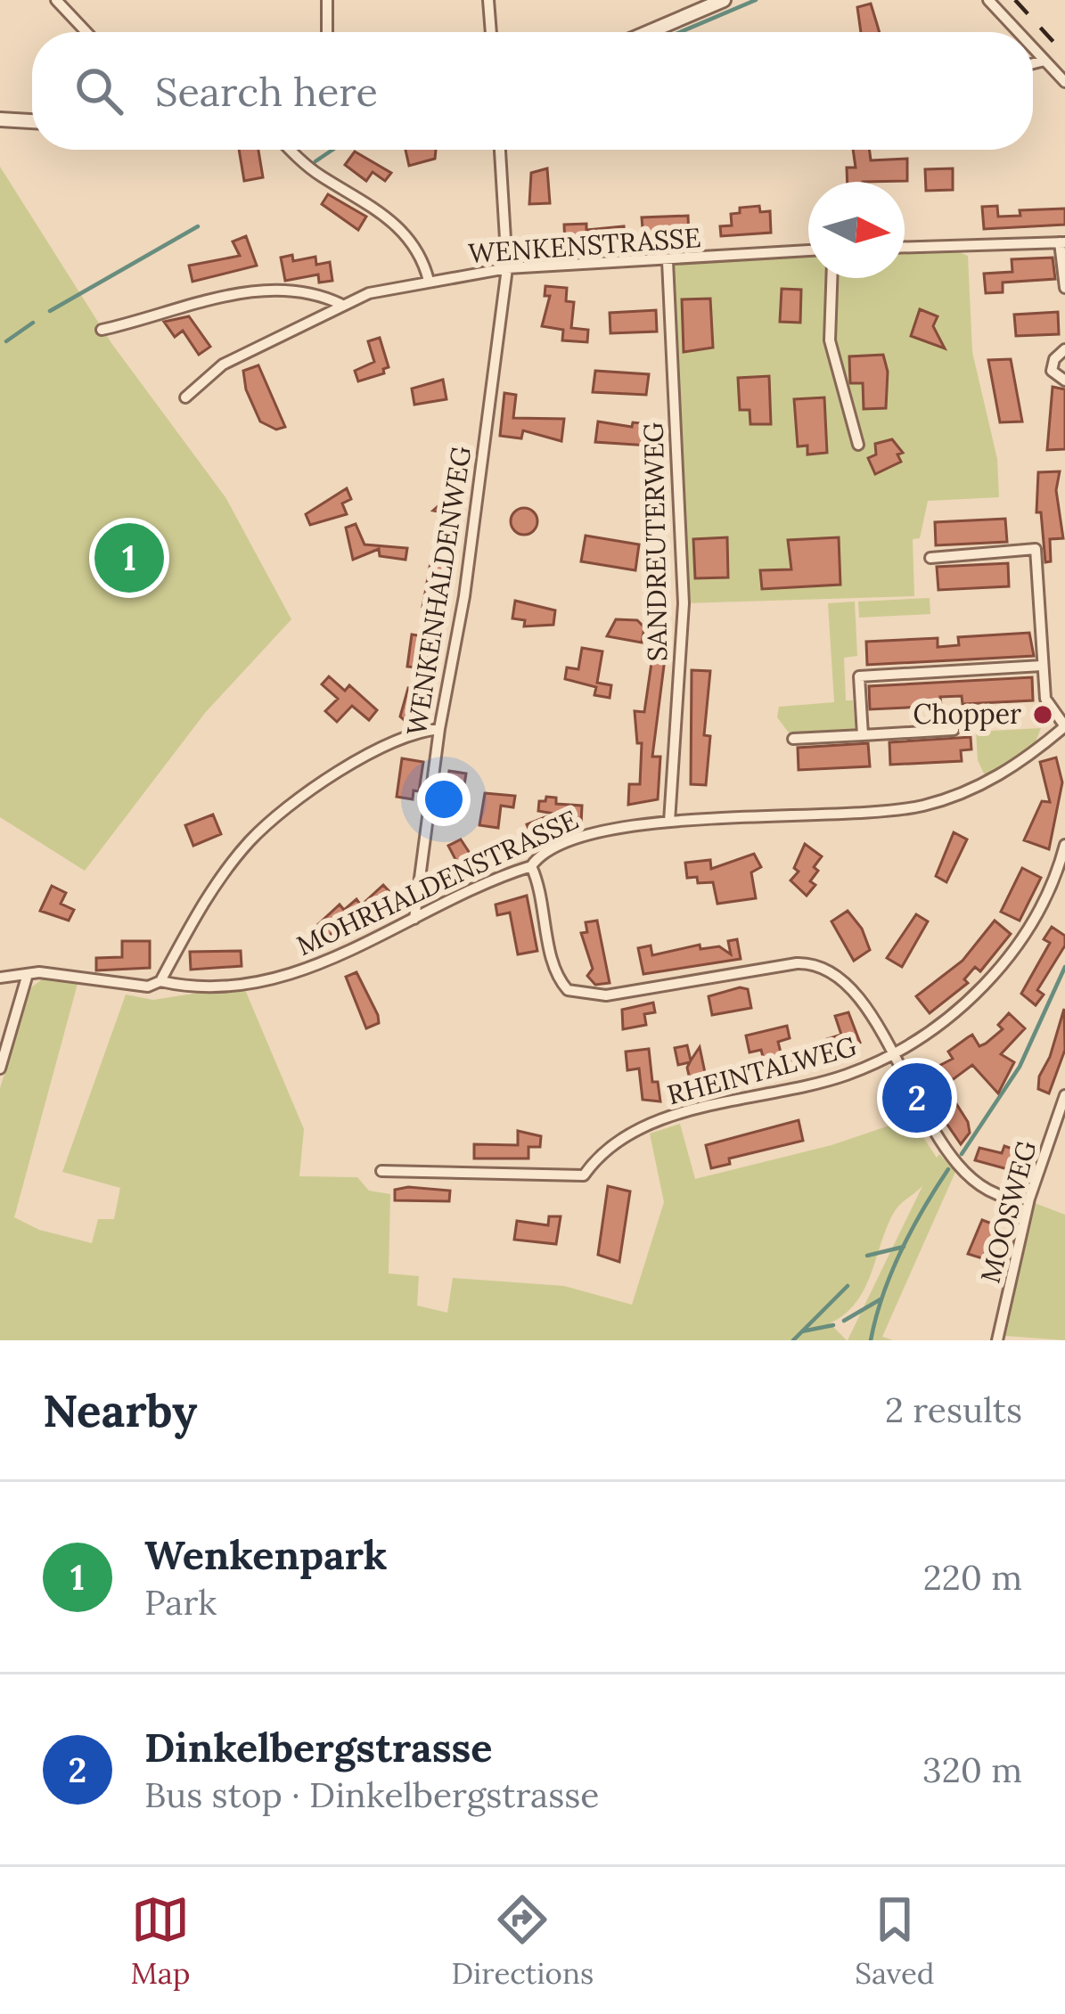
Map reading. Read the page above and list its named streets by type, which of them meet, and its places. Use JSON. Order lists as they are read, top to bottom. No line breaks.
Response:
{"streets":{"street":["WENKENSTRASSE","SANDREUTERWEG","WENKENHALDENWEG","MOHRHALDENSTRASSE","RHEINTALWEG","MOOSWEG"]},"crossings":[["WENKENSTRASSE","SANDREUTERWEG"],["WENKENSTRASSE","WENKENHALDENWEG"],["SANDREUTERWEG","MOHRHALDENSTRASSE"],["WENKENHALDENWEG","MOHRHALDENSTRASSE"]],"places":["Chopper"],"north":"right","page":{"search":"Search here","pins":["1","2"],"heading":["Nearby","2 results"],"list":[{"mark":"1","name":"Wenkenpark","note":"Park","value":"220 m"},{"mark":"2","name":"Dinkelbergstrasse","note":"Bus stop · Dinkelbergstrasse","value":"320 m"}],"nav":["Map","Directions","Saved"]}}
